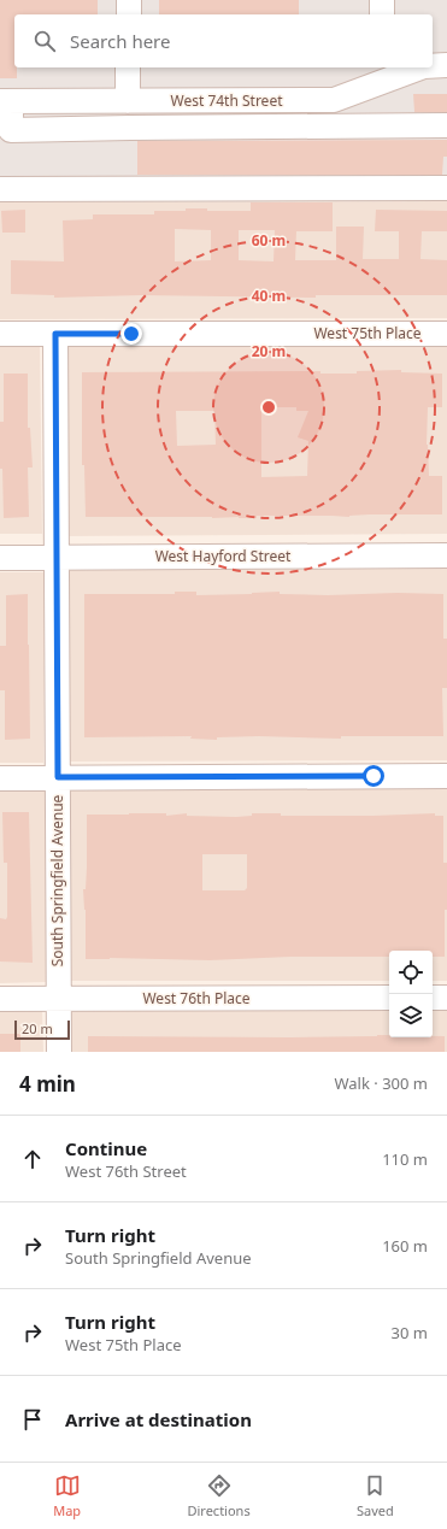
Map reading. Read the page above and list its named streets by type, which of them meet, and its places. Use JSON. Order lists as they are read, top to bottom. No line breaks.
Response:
{"streets":{"street":["West 74th Street","West 75th Place","West Hayford Street","South Springfield Avenue","West 76th Place"]},"crossings":[["West 75th Place","South Springfield Avenue"],["West Hayford Street","South Springfield Avenue"],["South Springfield Avenue","West 76th Place"]],"scale_bar":"20 m","page":{"search":"Search here","scale":"20 m","heading":["4 min","Walk · 300 m"],"list":[["Continue","West 76th Street","110 m"],["Turn right","South Springfield Avenue","160 m"],["Turn right","West 75th Place","30 m"],"Arrive at destination"],"nav":["Map","Directions","Saved"]},"rings":["60 m","40 m","20 m"]}
